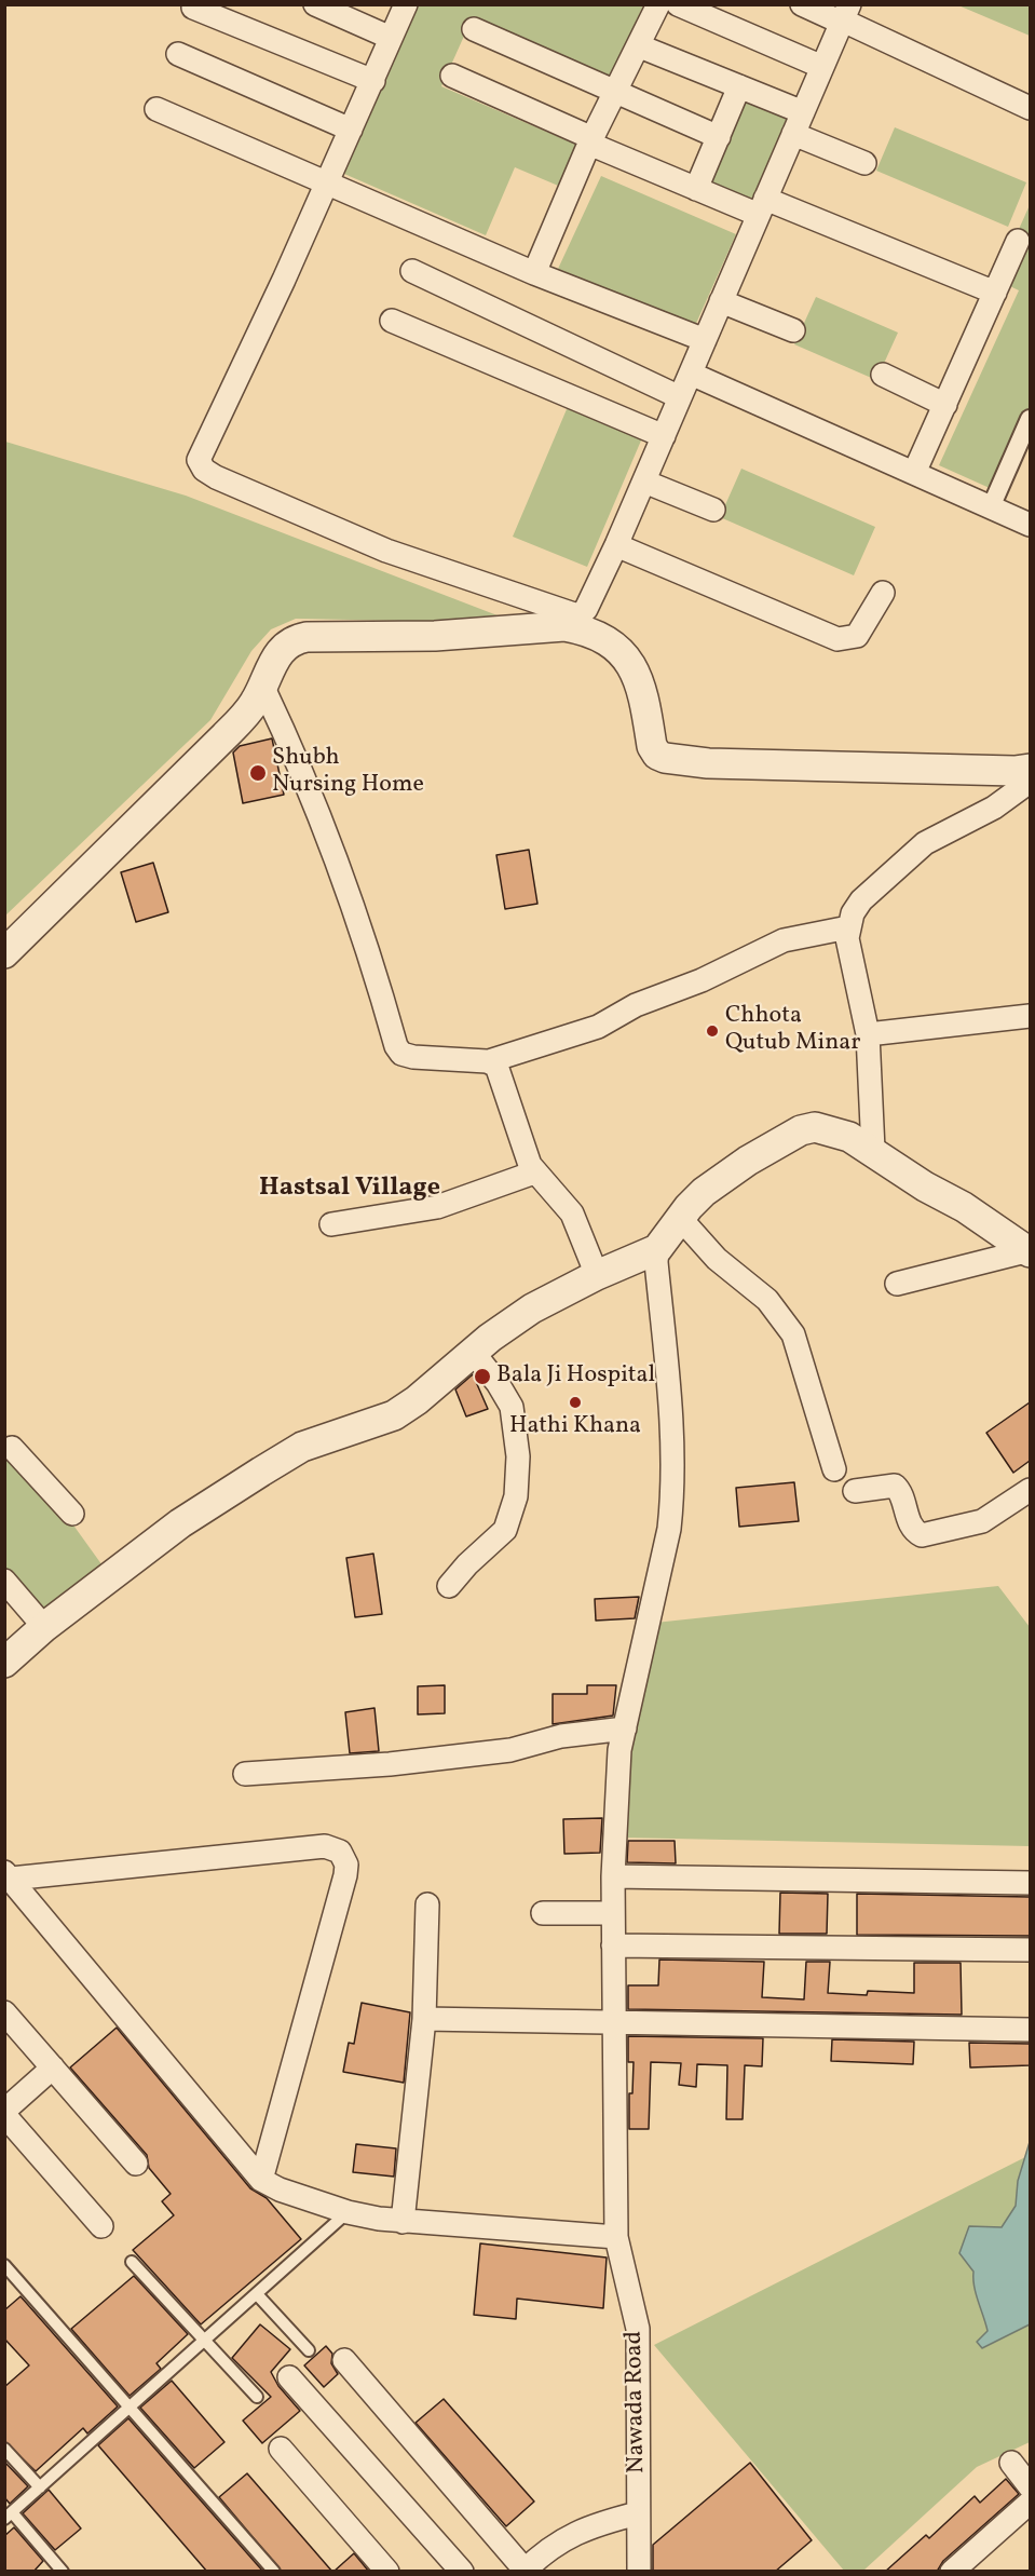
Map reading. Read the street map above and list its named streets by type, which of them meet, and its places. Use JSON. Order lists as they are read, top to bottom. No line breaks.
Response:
{"streets":{"street":["Nawada Road"]},"districts":["Hastsal Village"],"places":["Shubh Nursing Home","Chhota Qutub Minar","Bala Ji Hospital","Hathi Khana"]}
